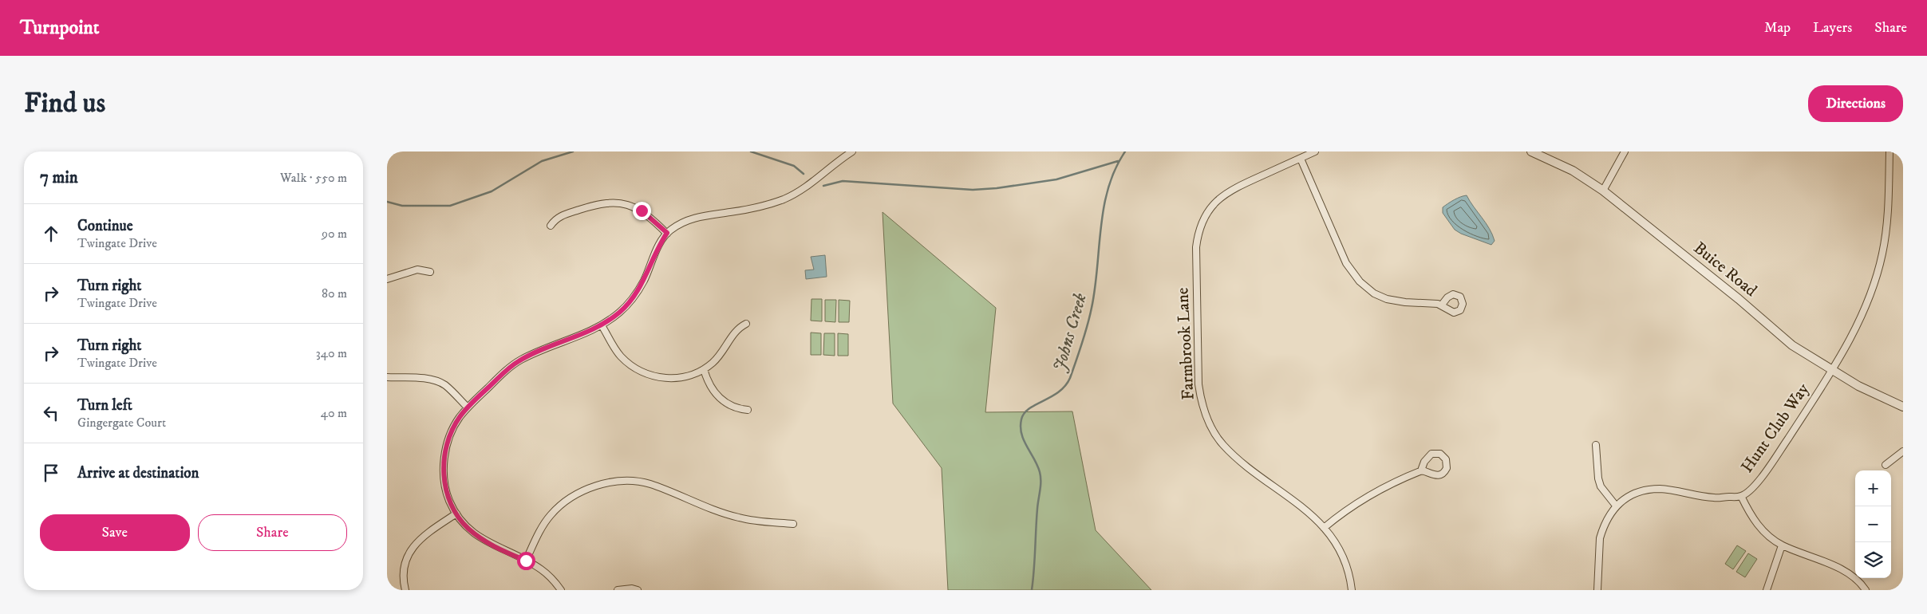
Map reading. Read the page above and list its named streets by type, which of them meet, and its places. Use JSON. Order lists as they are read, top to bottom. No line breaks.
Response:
{"streets":{"street":["Buice Road","Farmbrook Lane","Hunt Club Way"]},"crossings":[["Buice Road","Hunt Club Way"]],"water":["Johns Creek"],"page":{"header":"Turnpoint","nav":["Map","Layers","Share"],"buttons":["Directions",["Save","Share"]],"title":"Find us","heading":["7 min","Walk · 550 m"],"list":[["Continue","Twingate Drive","90 m"],["Turn right","Twingate Drive","80 m"],["Turn right","Twingate Drive","340 m"],["Turn left","Gingergate Court","40 m"],"Arrive at destination"],"map_buttons":["+","−"]}}
